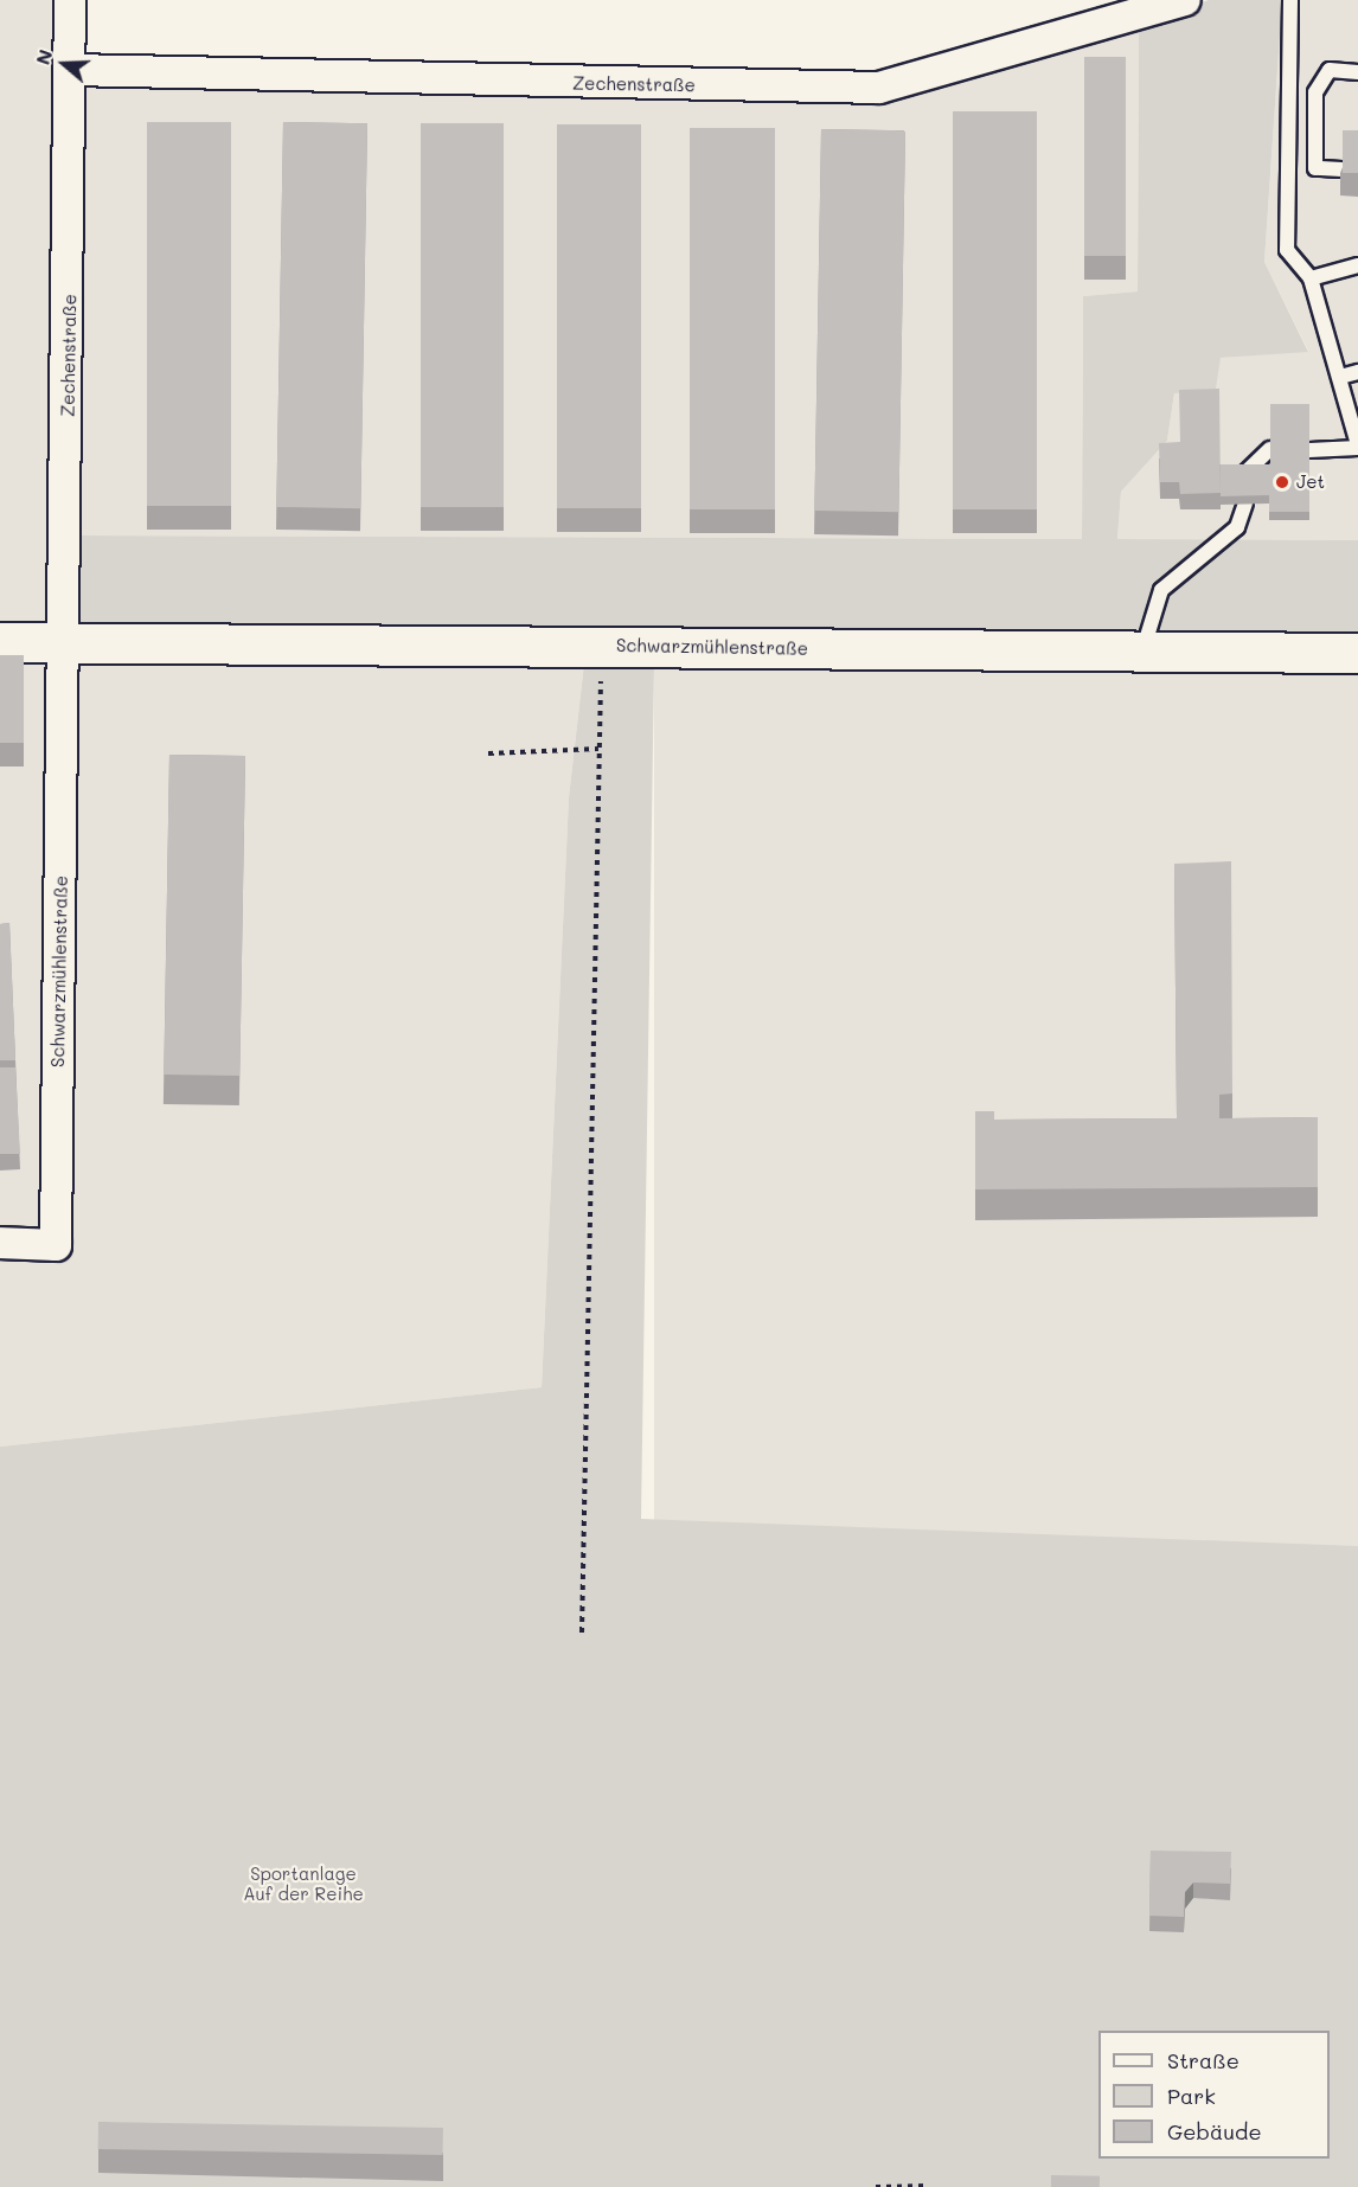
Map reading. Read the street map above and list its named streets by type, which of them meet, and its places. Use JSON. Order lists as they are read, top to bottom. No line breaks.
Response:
{"streets":{"street":["Zechenstraße","Schwarzmühlenstraße"]},"crossings":[["Zechenstraße","Schwarzmühlenstraße"]],"parks":["Sportanlage Auf der Reihe"],"places":["Jet"],"legend":["Straße","Park","Gebäude"],"north":"left"}
